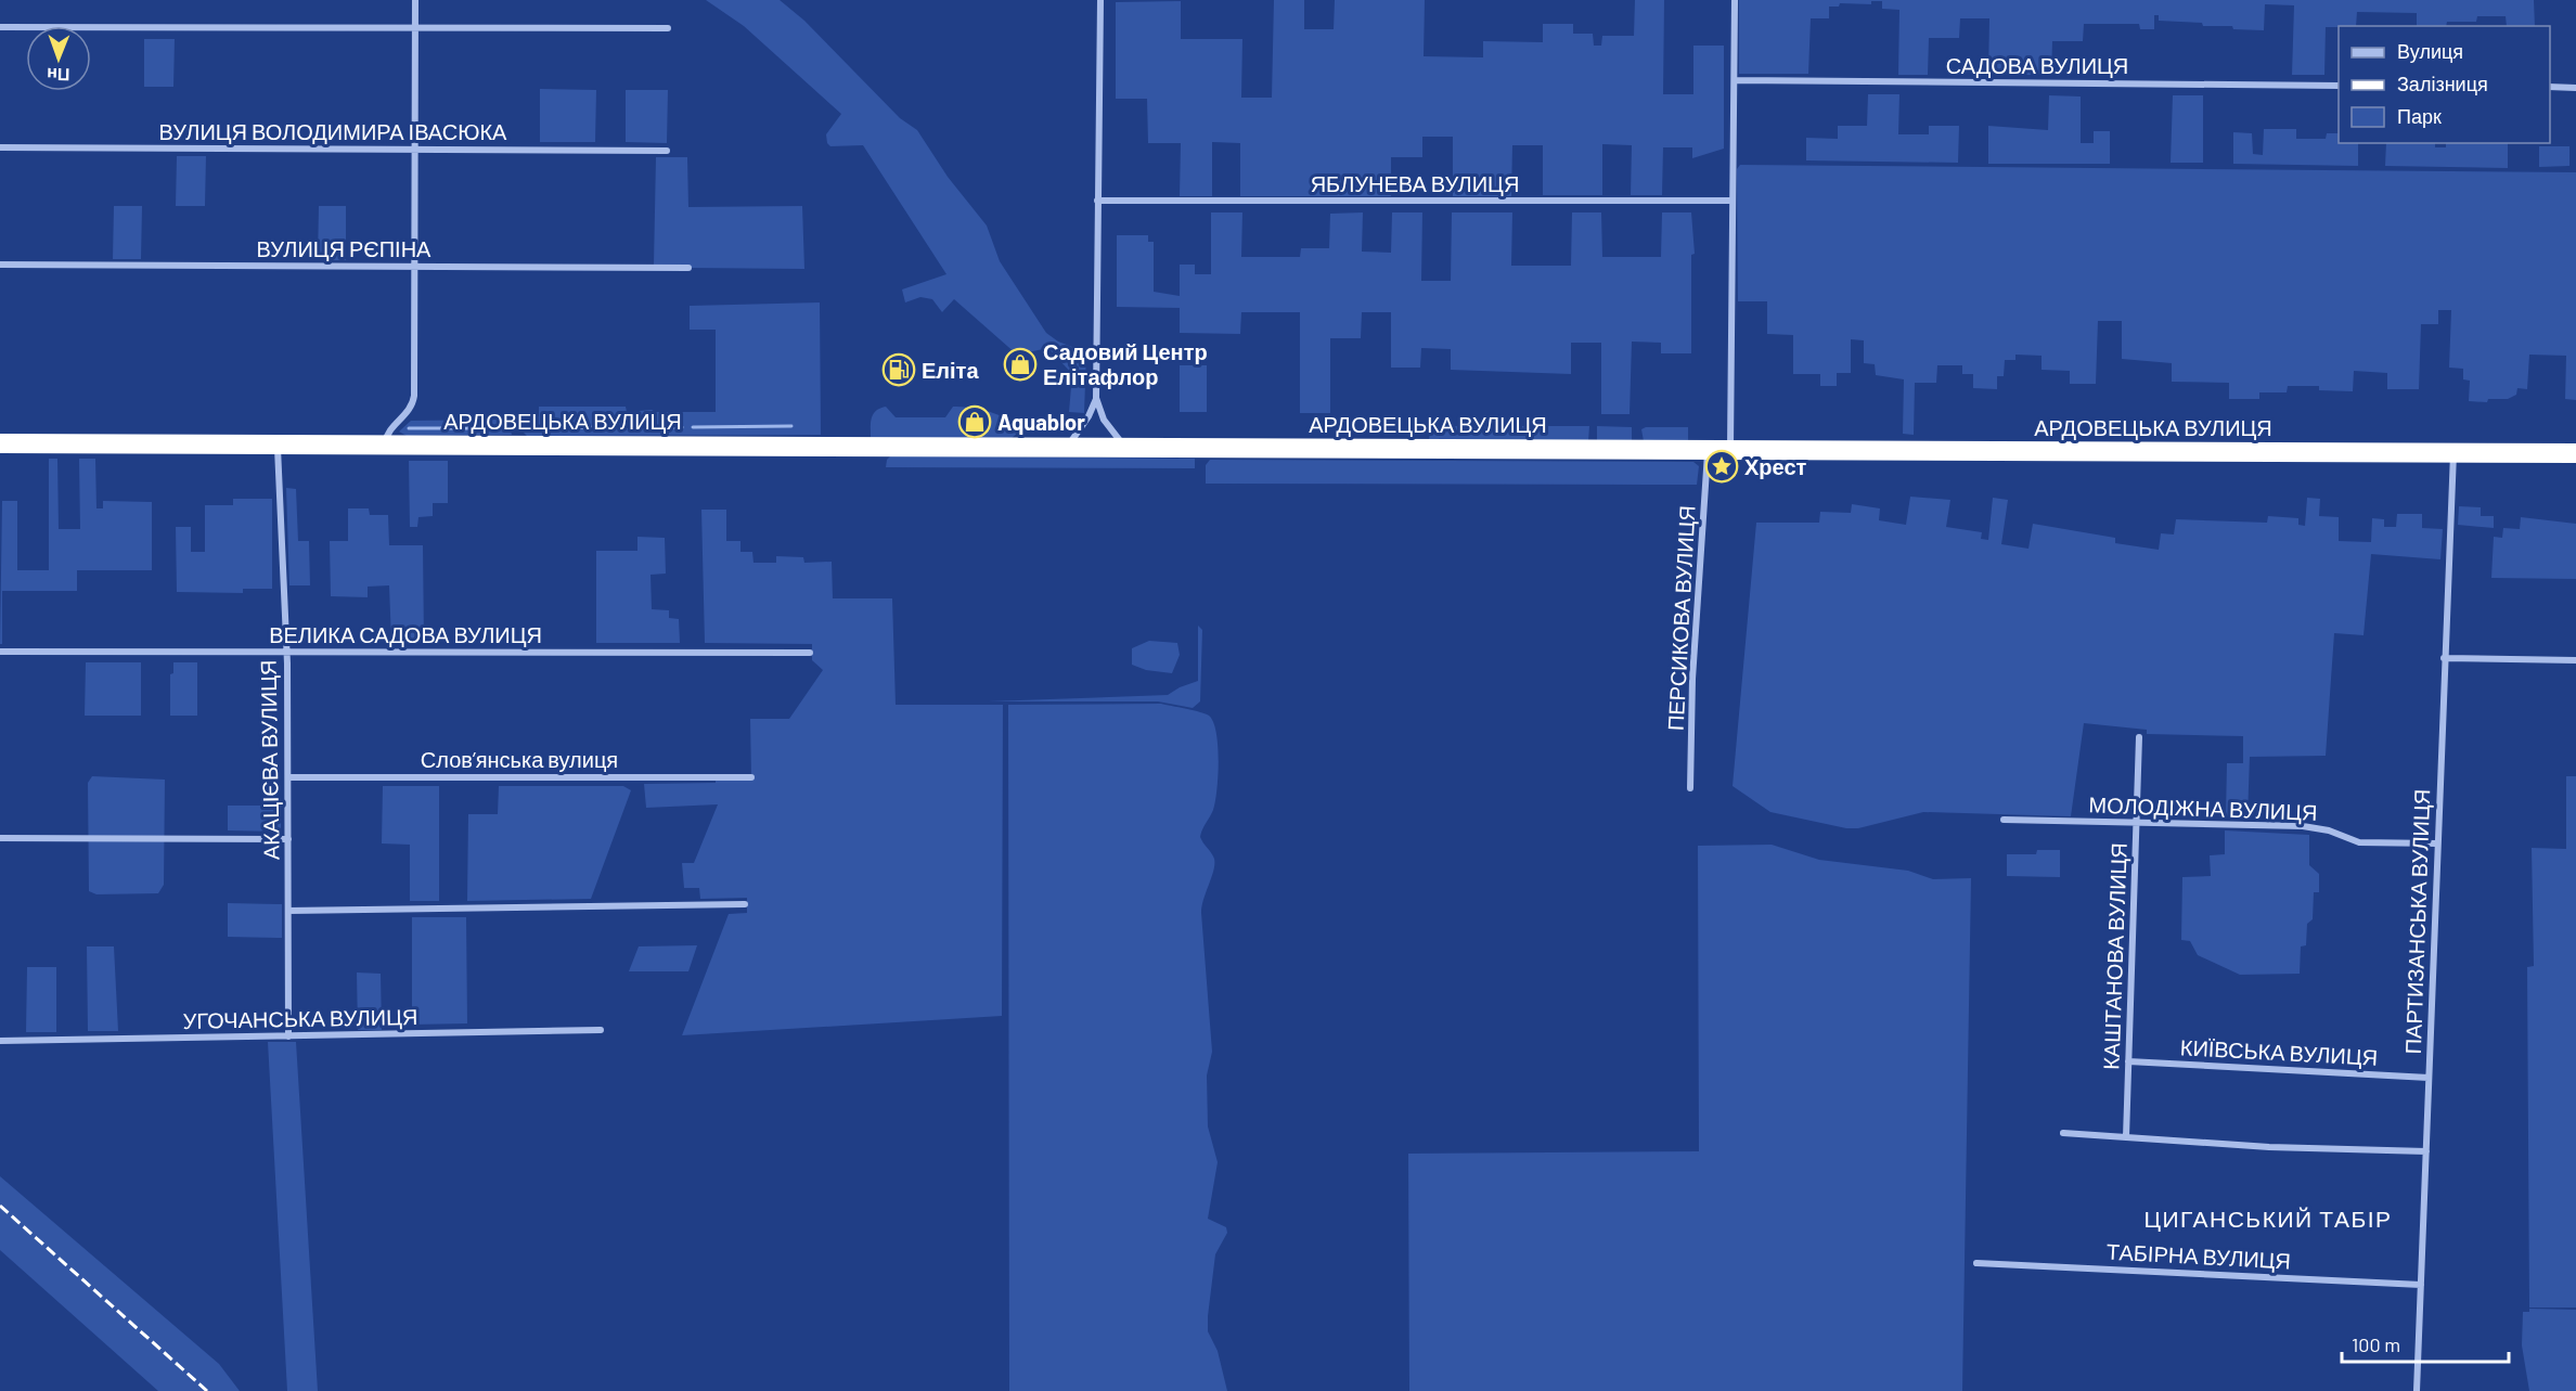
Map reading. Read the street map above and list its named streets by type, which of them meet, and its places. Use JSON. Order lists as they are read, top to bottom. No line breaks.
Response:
{"streets":{"highway":["АРДОВЕЦЬКА ВУЛИЦЯ"],"street":["САДОВА ВУЛИЦЯ","ВУЛИЦЯ ВОЛОДИМИРА ІВАСЮКА","ЯБЛУНЕВА ВУЛИЦЯ","ВУЛИЦЯ РЄПІНА","ПЕРСИКОВА ВУЛИЦЯ","ВЕЛИКА САДОВА ВУЛИЦЯ","Словʼянська вулиця","АКАЦІЄВА ВУЛИЦЯ","МОЛОДІЖНА ВУЛИЦЯ","ПАРТИЗАНСЬКА ВУЛИЦЯ","КАШТАНОВА ВУЛИЦЯ","УГОЧАНСЬКА ВУЛИЦЯ","КИЇВСЬКА ВУЛИЦЯ","ТАБІРНА ВУЛИЦЯ"]},"crossings":[["АРДОВЕЦЬКА ВУЛИЦЯ","ПЕРСИКОВА ВУЛИЦЯ"],["АРДОВЕЦЬКА ВУЛИЦЯ","АКАЦІЄВА ВУЛИЦЯ"],["АРДОВЕЦЬКА ВУЛИЦЯ","ПАРТИЗАНСЬКА ВУЛИЦЯ"],["ВЕЛИКА САДОВА ВУЛИЦЯ","АКАЦІЄВА ВУЛИЦЯ"],["Словʼянська вулиця","АКАЦІЄВА ВУЛИЦЯ"],["АКАЦІЄВА ВУЛИЦЯ","УГОЧАНСЬКА ВУЛИЦЯ"],["МОЛОДІЖНА ВУЛИЦЯ","ПАРТИЗАНСЬКА ВУЛИЦЯ"],["МОЛОДІЖНА ВУЛИЦЯ","КАШТАНОВА ВУЛИЦЯ"],["ПАРТИЗАНСЬКА ВУЛИЦЯ","КИЇВСЬКА ВУЛИЦЯ"],["ПАРТИЗАНСЬКА ВУЛИЦЯ","ТАБІРНА ВУЛИЦЯ"],["КАШТАНОВА ВУЛИЦЯ","КИЇВСЬКА ВУЛИЦЯ"]],"districts":["ЦИГАНСЬКИЙ ТАБІР"],"places":{"shop":["Садовий Центр Елітафлор","Aquablor"],"fuel station":["Еліта"],"place":["Хрест"]},"legend":["Вулиця","Залізниця","Парк"],"scale_bar":"100 m","north":"bottom"}
